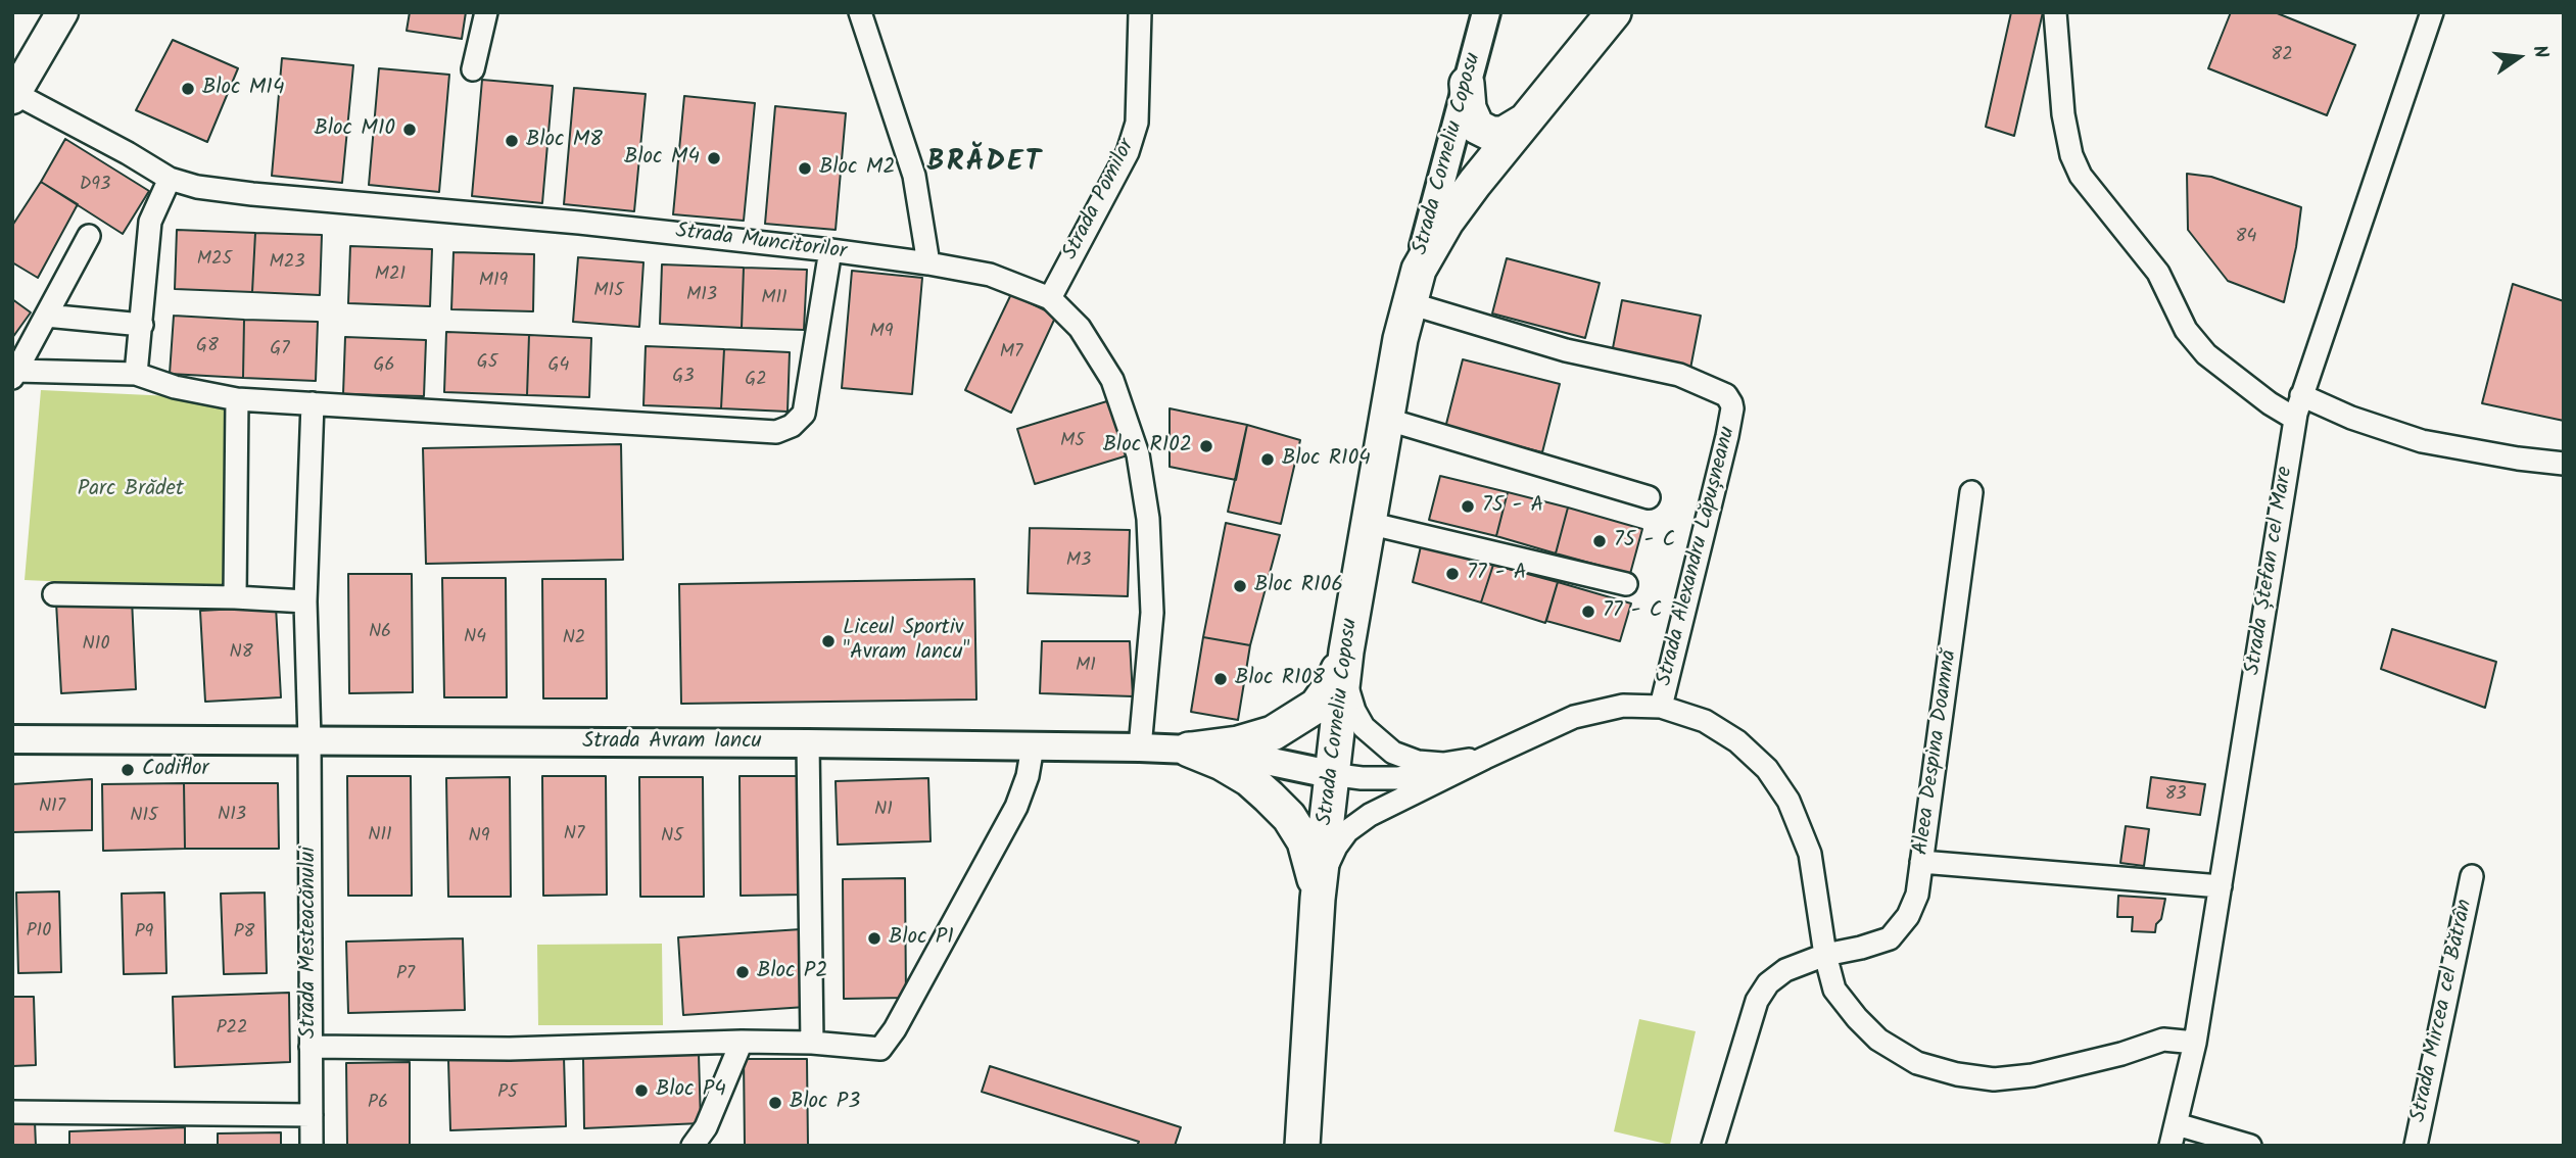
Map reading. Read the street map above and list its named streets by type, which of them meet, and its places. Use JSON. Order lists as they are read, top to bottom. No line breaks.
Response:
{"streets":{"main road":["Strada Corneliu Coposu"],"street":["Strada Pomilor","Strada Muncitorilor","Strada Alexandru Lăpușneanu","Strada Ștefan cel Mare","Strada Avram Iancu","Aleea Despina Doamnă","Strada Mesteacănului","Strada Mircea cel Bătrân"]},"crossings":[["Strada Corneliu Coposu","Strada Alexandru Lăpușneanu"],["Strada Corneliu Coposu","Strada Avram Iancu"],["Strada Pomilor","Strada Muncitorilor"],["Strada Muncitorilor","Strada Avram Iancu"],["Strada Alexandru Lăpușneanu","Strada Ștefan cel Mare"],["Strada Alexandru Lăpușneanu","Strada Avram Iancu"],["Strada Alexandru Lăpușneanu","Aleea Despina Doamnă"],["Strada Avram Iancu","Strada Mesteacănului"]],"districts":["BRĂDET"],"parks":["Parc Brădet"],"places":["Bloc M14","Bloc M10","Bloc M8","Bloc M4","Bloc M2","Bloc R102","Bloc R104","75 - A","75 - C","77 - A","Bloc R106","77 - C","Liceul Sportiv \"Avram Iancu\"","Bloc R108","Codiflor","Bloc P1","Bloc P2","Bloc P4","Bloc P3"],"house_numbers":["82","D93","84","M25","M23","M21","M19","M15","M13","M11","M9","G8","G7","M7","G5","G6","G4","G3","G2","M5","M3","N6","N4","N2","N10","N8","M1","83","N17","N1","N13","N15","N7","N11","N9","N5","P10","P9","P8","P7","P22","P5","P6"],"north":"right"}
